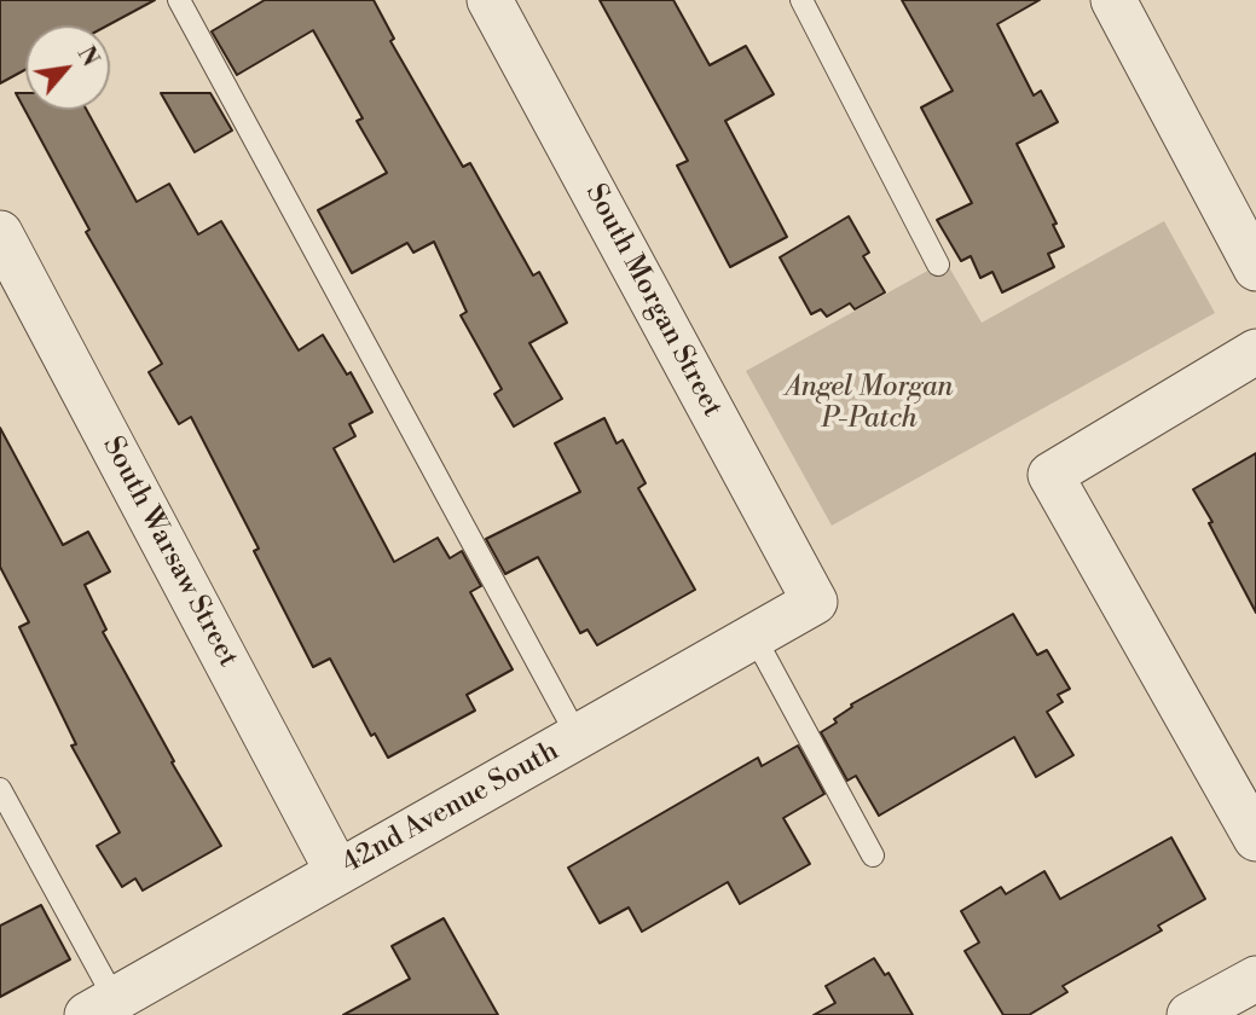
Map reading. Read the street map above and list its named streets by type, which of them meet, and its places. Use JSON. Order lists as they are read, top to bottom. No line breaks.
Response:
{"streets":{"street":["South Morgan Street","South Warsaw Street","42nd Avenue South"]},"crossings":[["South Morgan Street","42nd Avenue South"],["South Warsaw Street","42nd Avenue South"]],"parks":["Angel Morgan P-Patch"],"north":"top right"}
